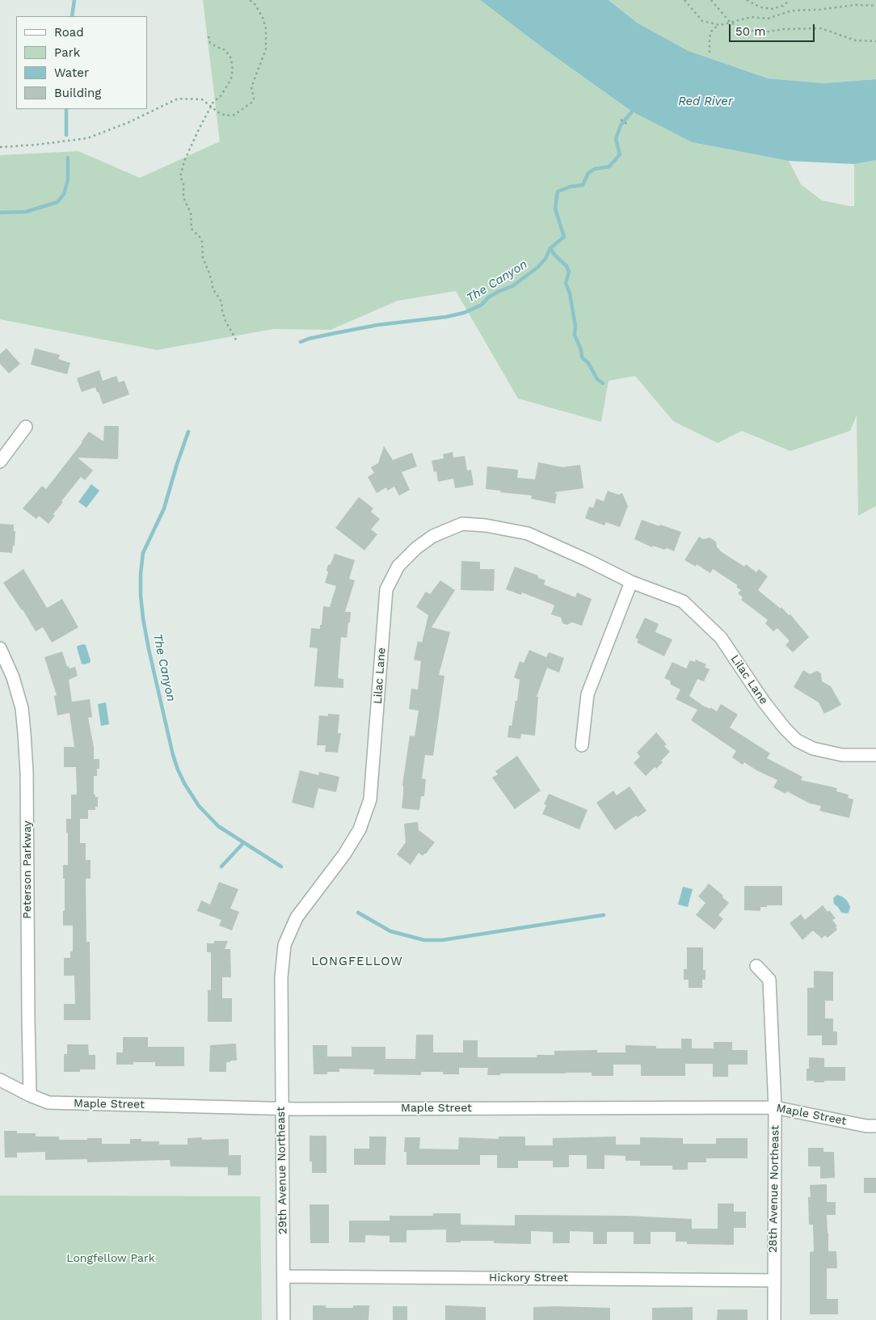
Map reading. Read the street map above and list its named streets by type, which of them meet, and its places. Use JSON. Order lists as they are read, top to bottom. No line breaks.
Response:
{"streets":{"street":["Lilac Lane","Peterson Parkway","Maple Street","29th Avenue Northeast","28th Avenue Northeast","Hickory Street"]},"crossings":[["Lilac Lane","29th Avenue Northeast"],["Peterson Parkway","Maple Street"],["Maple Street","29th Avenue Northeast"],["Maple Street","28th Avenue Northeast"],["29th Avenue Northeast","Hickory Street"],["28th Avenue Northeast","Hickory Street"]],"districts":["LONGFELLOW"],"water":["Red River","The Canyon"],"parks":["Longfellow Park"],"legend":["Road","Park","Water","Building"],"scale_bar":"50 m"}
